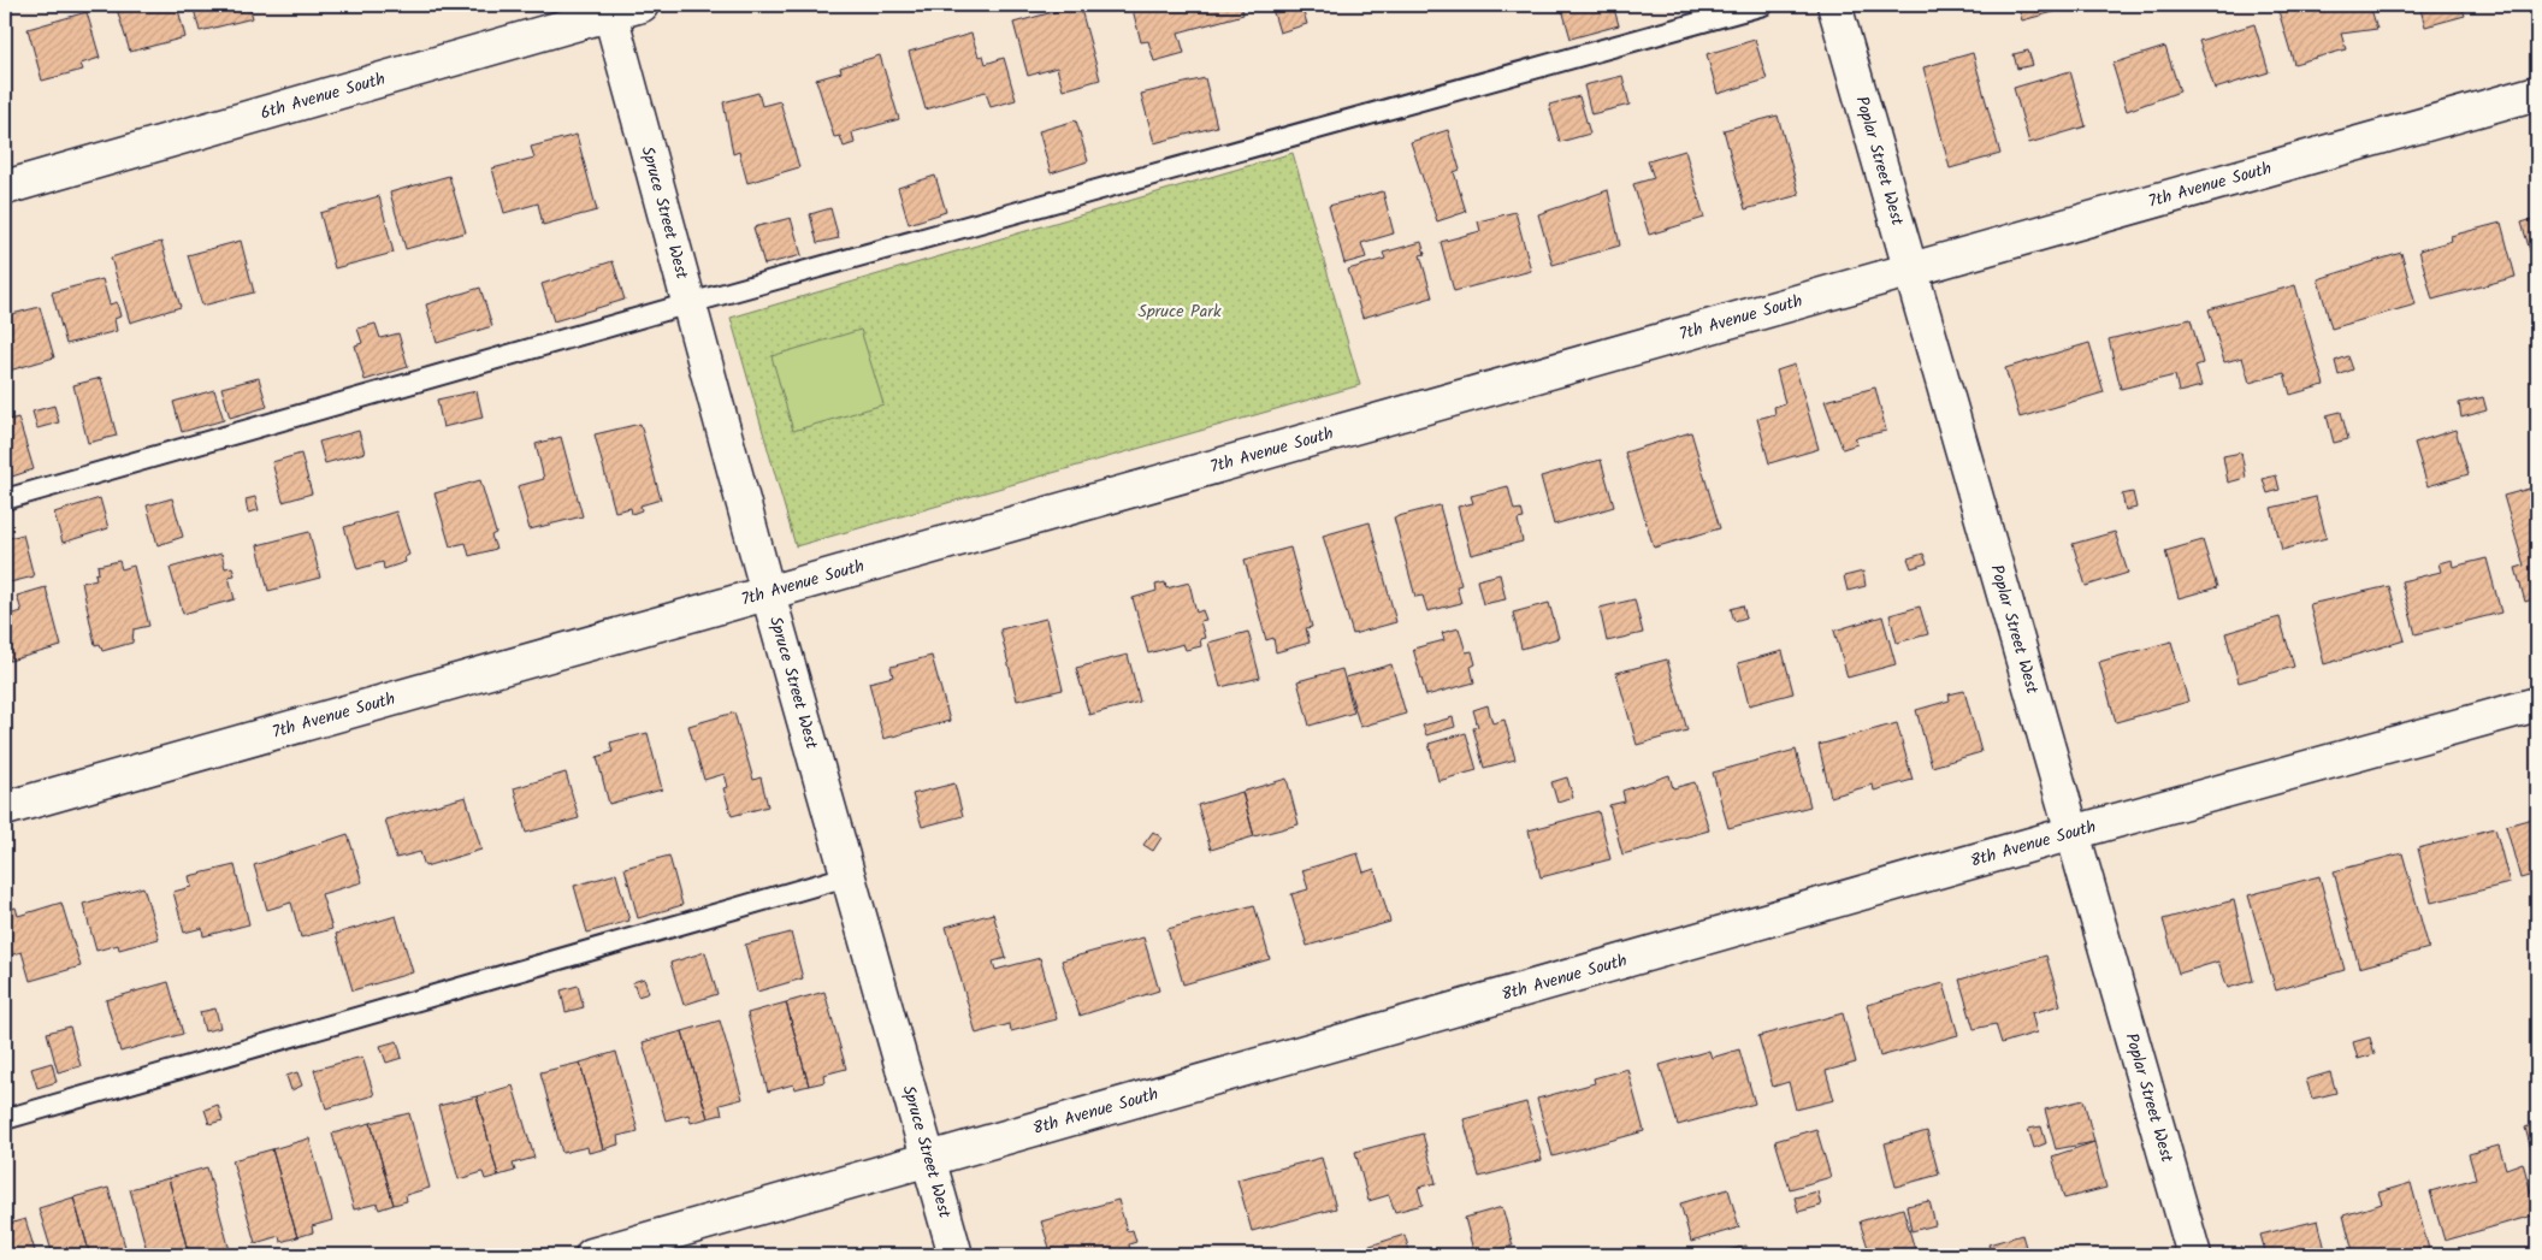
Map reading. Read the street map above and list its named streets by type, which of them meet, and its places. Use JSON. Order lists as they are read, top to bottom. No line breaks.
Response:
{"streets":{"street":["6th Avenue South","Poplar Street West","7th Avenue South","Spruce Street West","8th Avenue South"]},"crossings":[["6th Avenue South","Spruce Street West"],["Poplar Street West","7th Avenue South"],["Poplar Street West","8th Avenue South"],["7th Avenue South","Spruce Street West"],["Spruce Street West","8th Avenue South"]],"parks":["Spruce Park"]}
